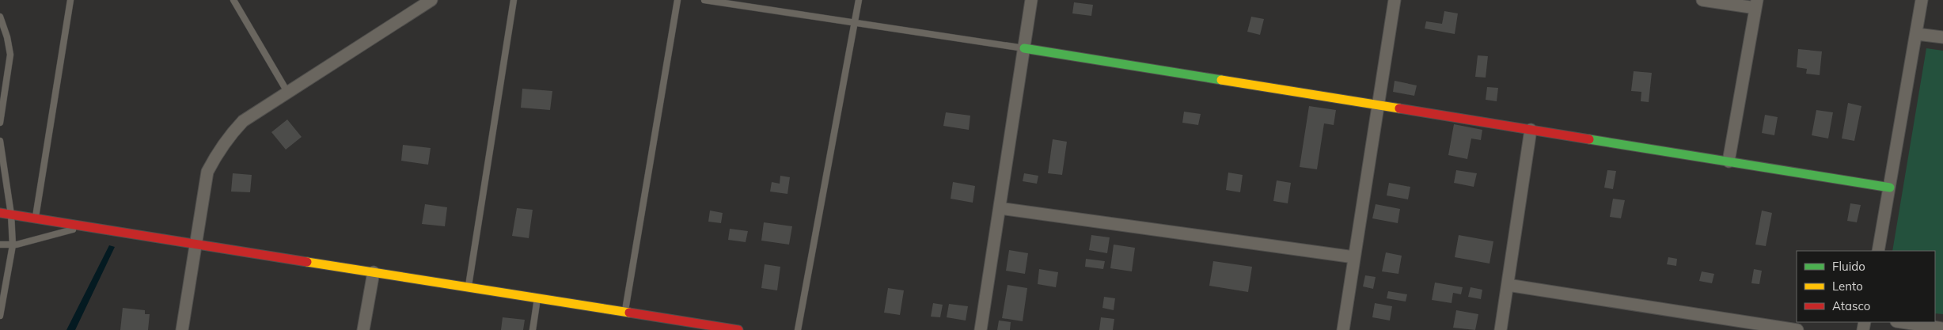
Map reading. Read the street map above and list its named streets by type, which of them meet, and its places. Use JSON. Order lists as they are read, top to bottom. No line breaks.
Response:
{"legend":["Fluido","Lento","Atasco"]}
